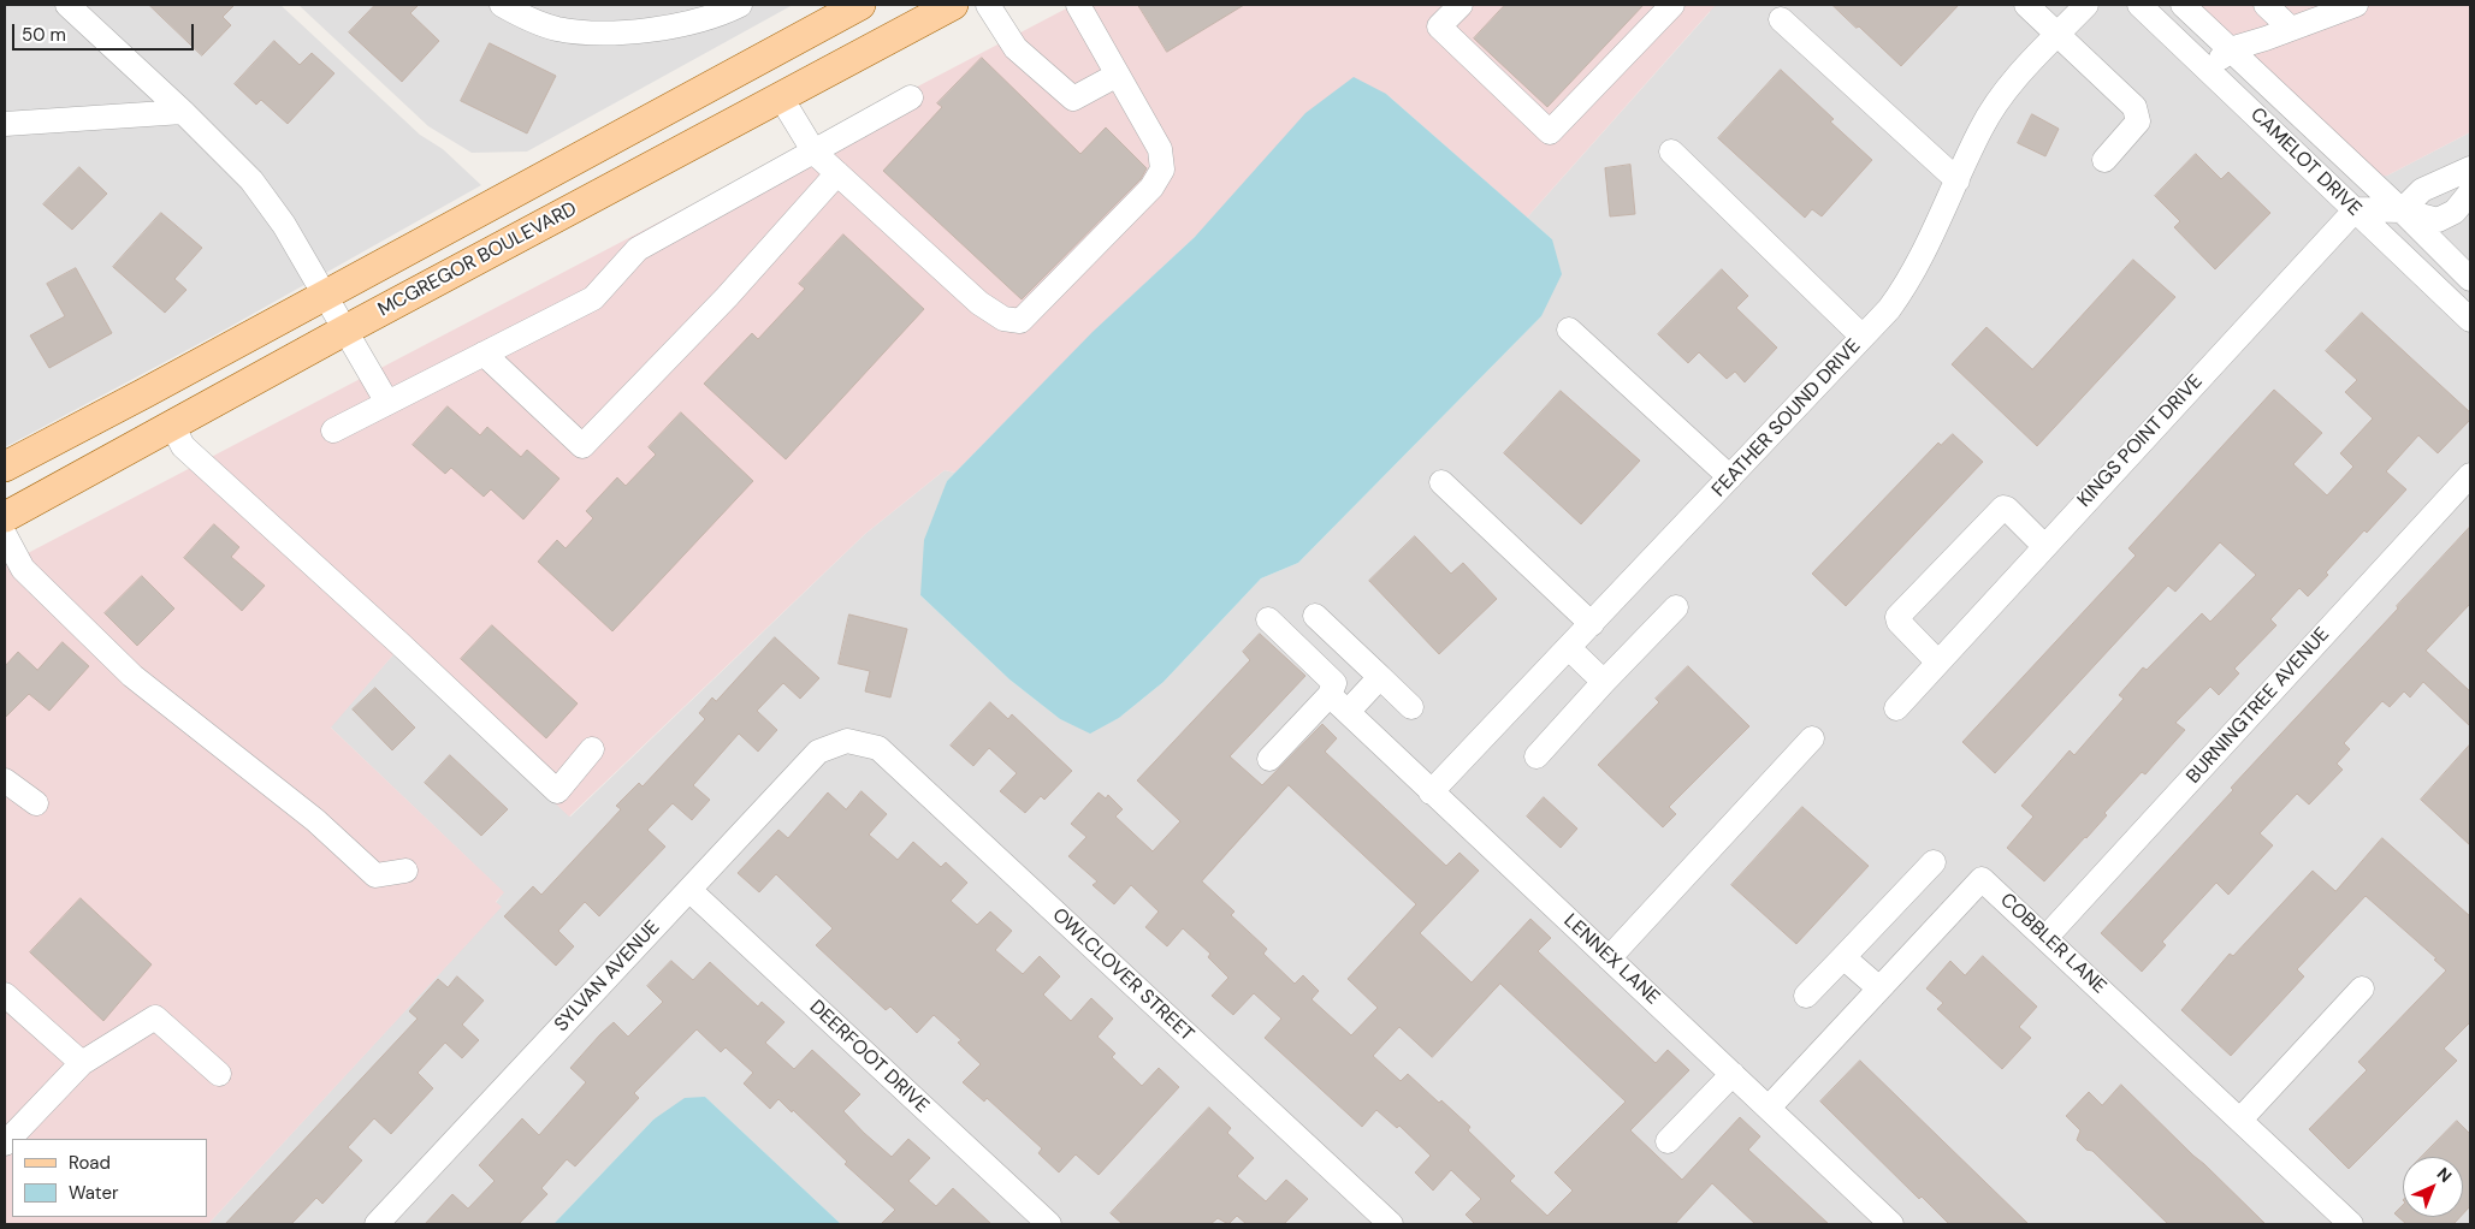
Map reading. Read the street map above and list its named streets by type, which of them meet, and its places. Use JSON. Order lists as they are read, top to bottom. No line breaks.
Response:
{"streets":{"main road":["MCGREGOR BOULEVARD"],"street":["CAMELOT DRIVE","FEATHER SOUND DRIVE","KINGS POINT DRIVE","BURNINGTREE AVENUE","COBBLER LANE","LENNEX LANE","OWLCLOVER STREET","SYLVAN AVENUE","DEERFOOT DRIVE"]},"crossings":[["CAMELOT DRIVE","KINGS POINT DRIVE"],["FEATHER SOUND DRIVE","LENNEX LANE"],["BURNINGTREE AVENUE","COBBLER LANE"],["COBBLER LANE","LENNEX LANE"],["OWLCLOVER STREET","SYLVAN AVENUE"],["SYLVAN AVENUE","DEERFOOT DRIVE"]],"legend":["Road","Water"],"scale_bar":"50 m","north":"top right"}
